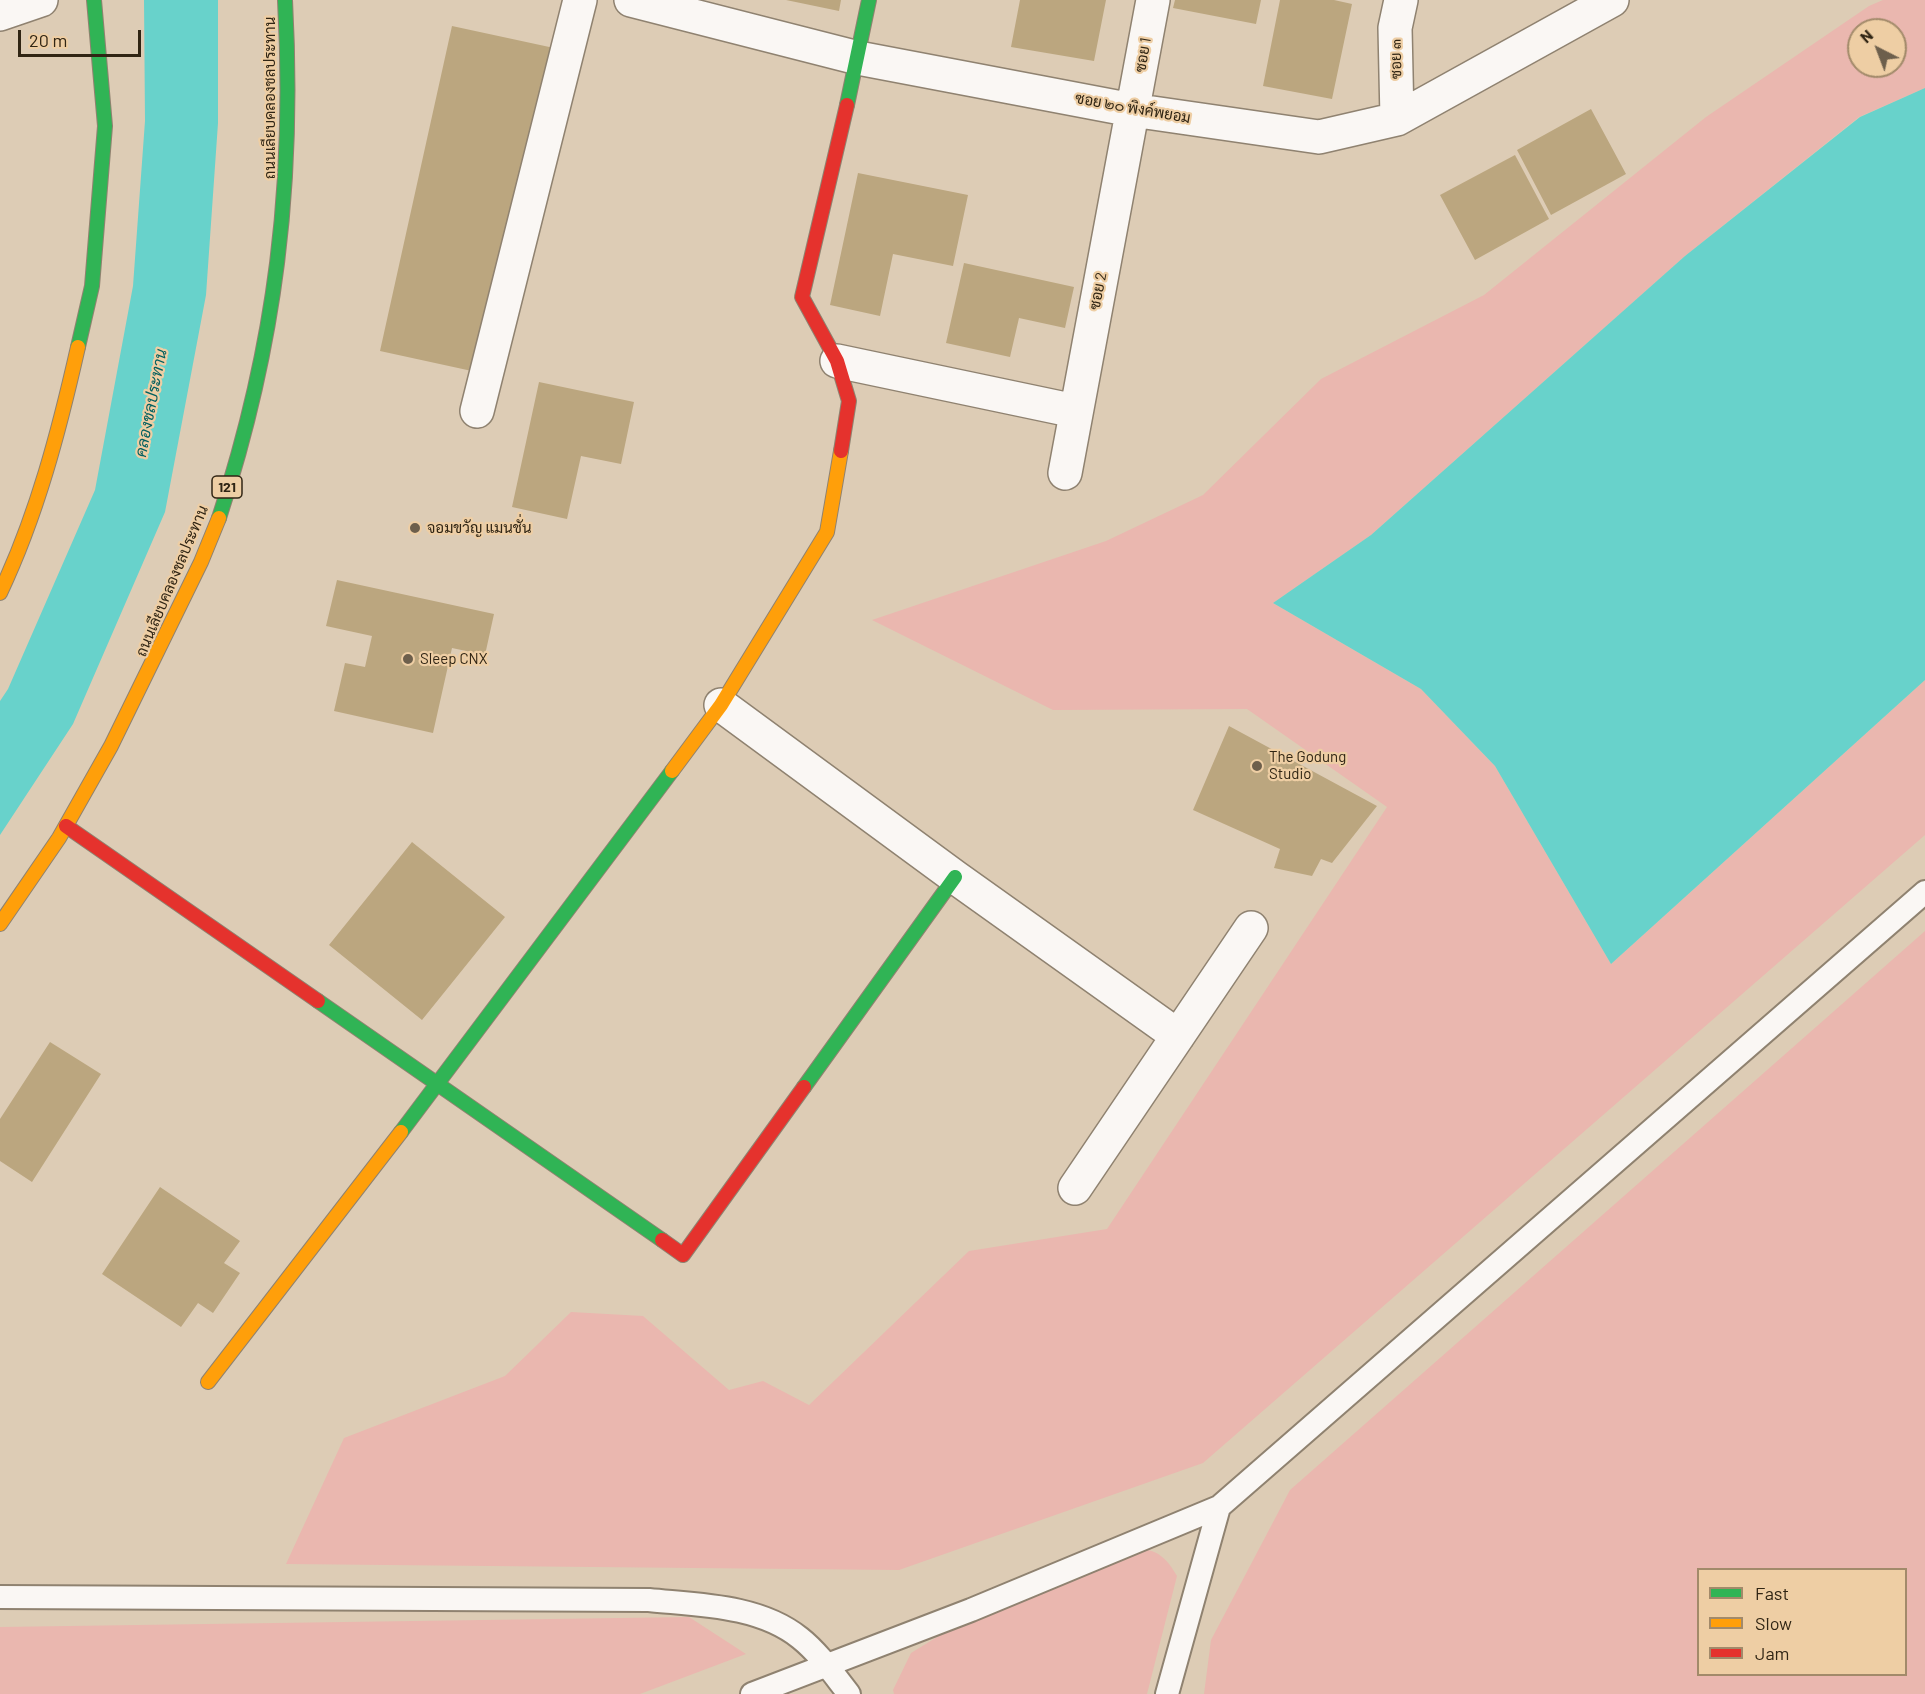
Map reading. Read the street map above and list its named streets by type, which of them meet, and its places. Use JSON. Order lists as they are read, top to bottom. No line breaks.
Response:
{"streets":{"street":["ซอย 1","ซอย ๓","ถนนเลียบคลองชลประทาน","ซอย ๒๐ พิงค์พยอม","ซอย 2","121"]},"crossings":[["ซอย 1","ซอย ๒๐ พิงค์พยอม"],["ซอย 1","ซอย 2"],["ซอย ๓","ซอย ๒๐ พิงค์พยอม"],["ซอย ๒๐ พิงค์พยอม","ซอย 2"]],"water":["คลองชลประทาน"],"places":["จอมขวัญ แมนชั่น","Sleep CNX","The Godung Studio"],"legend":["Fast","Slow","Jam"],"scale_bar":"20 m","north":"top left"}
